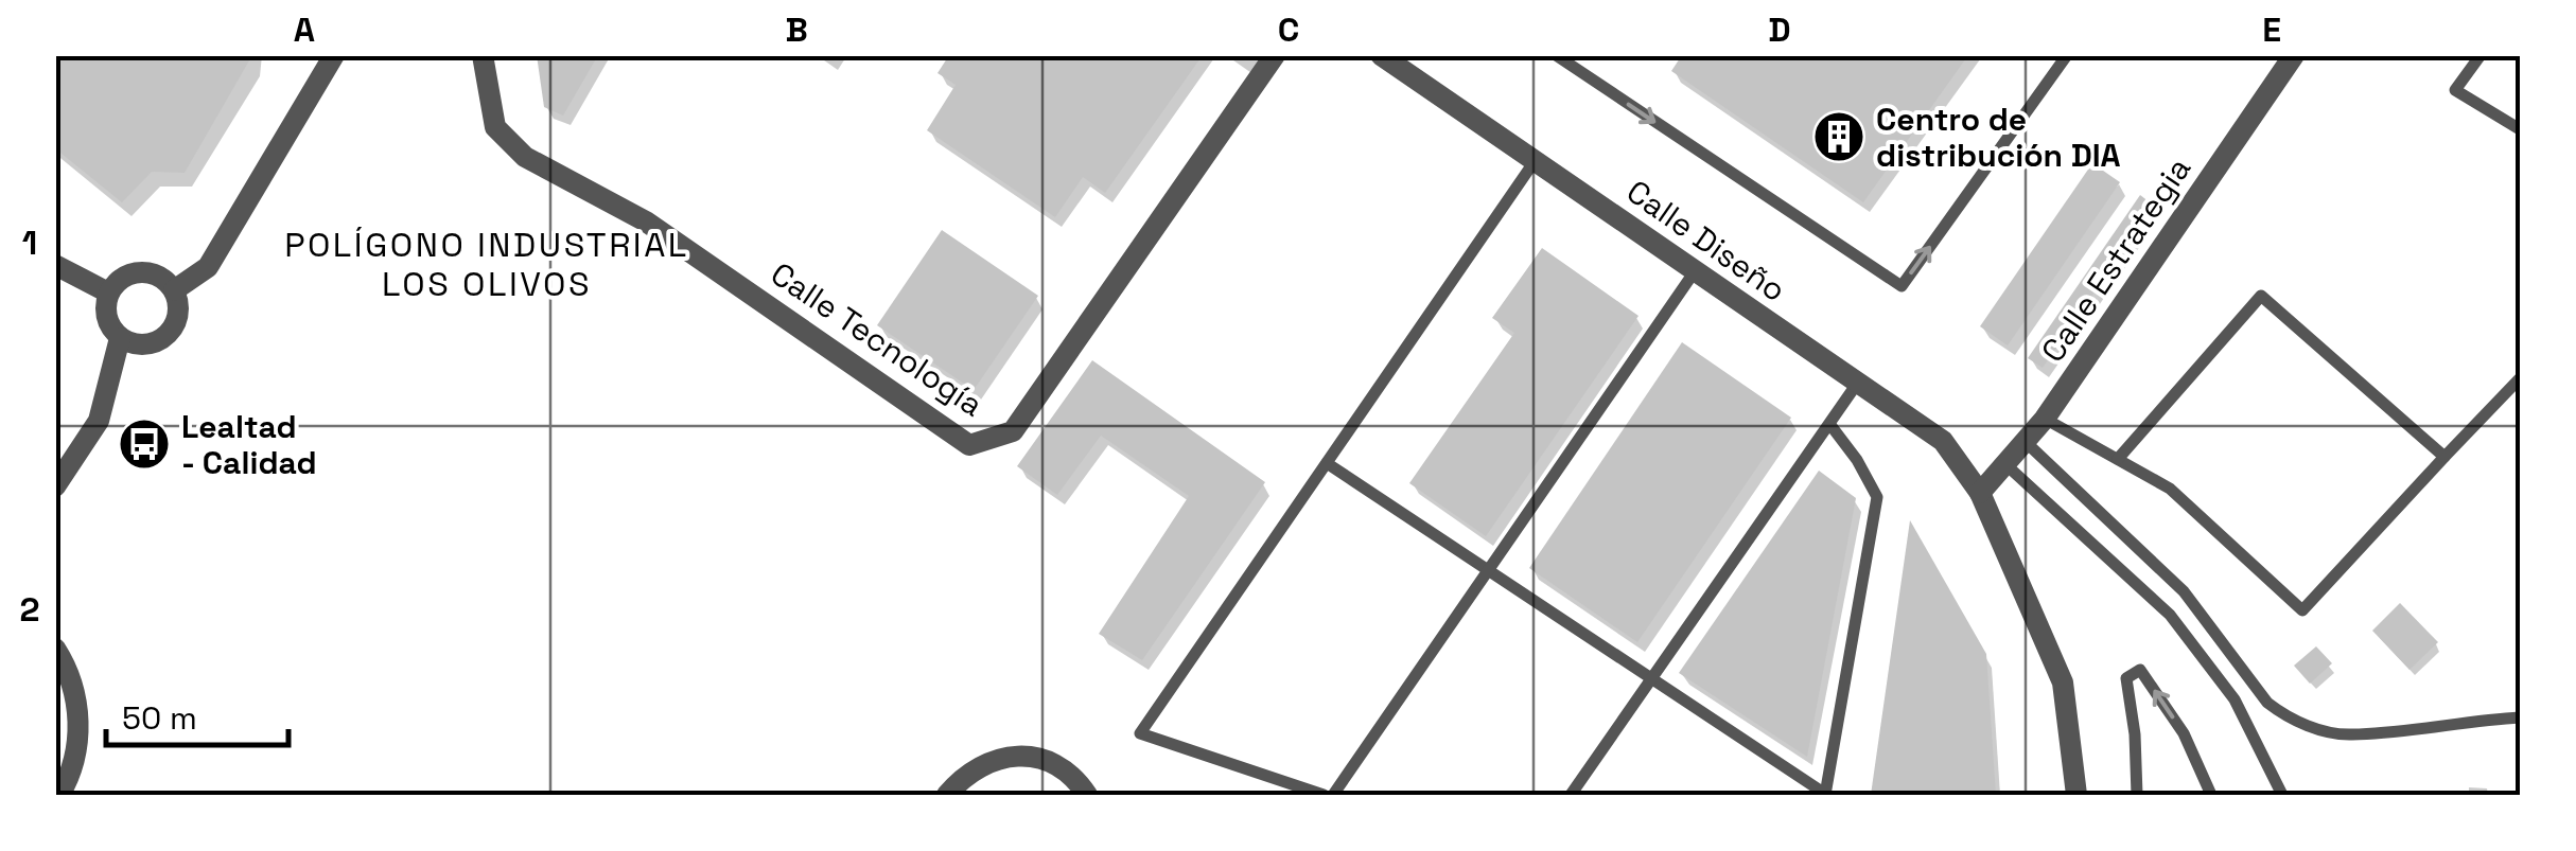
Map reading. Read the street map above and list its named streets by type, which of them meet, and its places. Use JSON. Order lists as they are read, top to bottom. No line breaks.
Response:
{"streets":{"street":["Calle Diseño","Calle Estrategia","Calle Tecnología"]},"crossings":[["Calle Diseño","Calle Estrategia"]],"districts":["POLÍGONO INDUSTRIAL LOS OLIVOS"],"places":{"building":["Centro de distribución DIA"],"bus stop":["Lealtad - Calidad"]},"scale_bar":"50 m","grid":{"columns":["A","B","C","D","E"],"rows":["1","2"]}}
